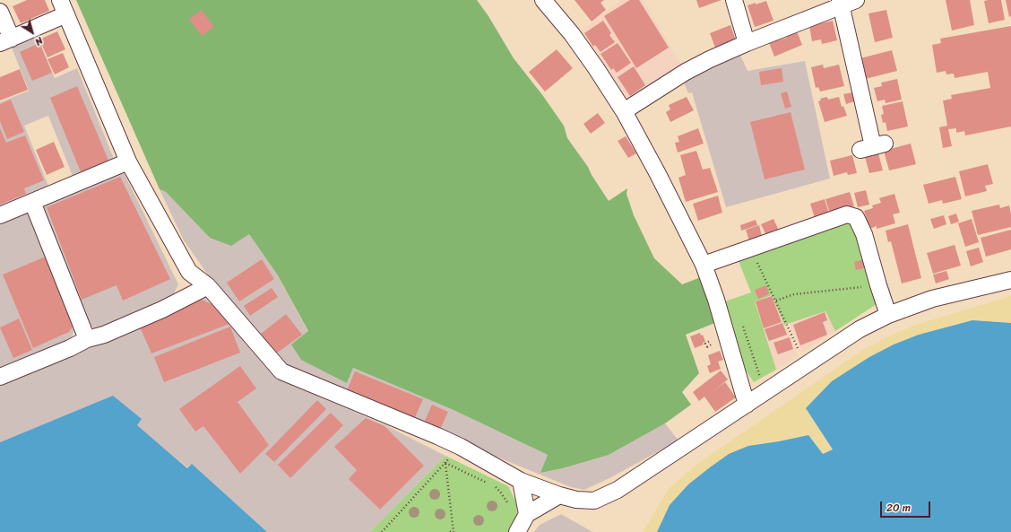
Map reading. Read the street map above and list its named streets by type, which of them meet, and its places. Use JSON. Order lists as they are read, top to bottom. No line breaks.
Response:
{"scale_bar":"20 m","north":"bottom right"}
